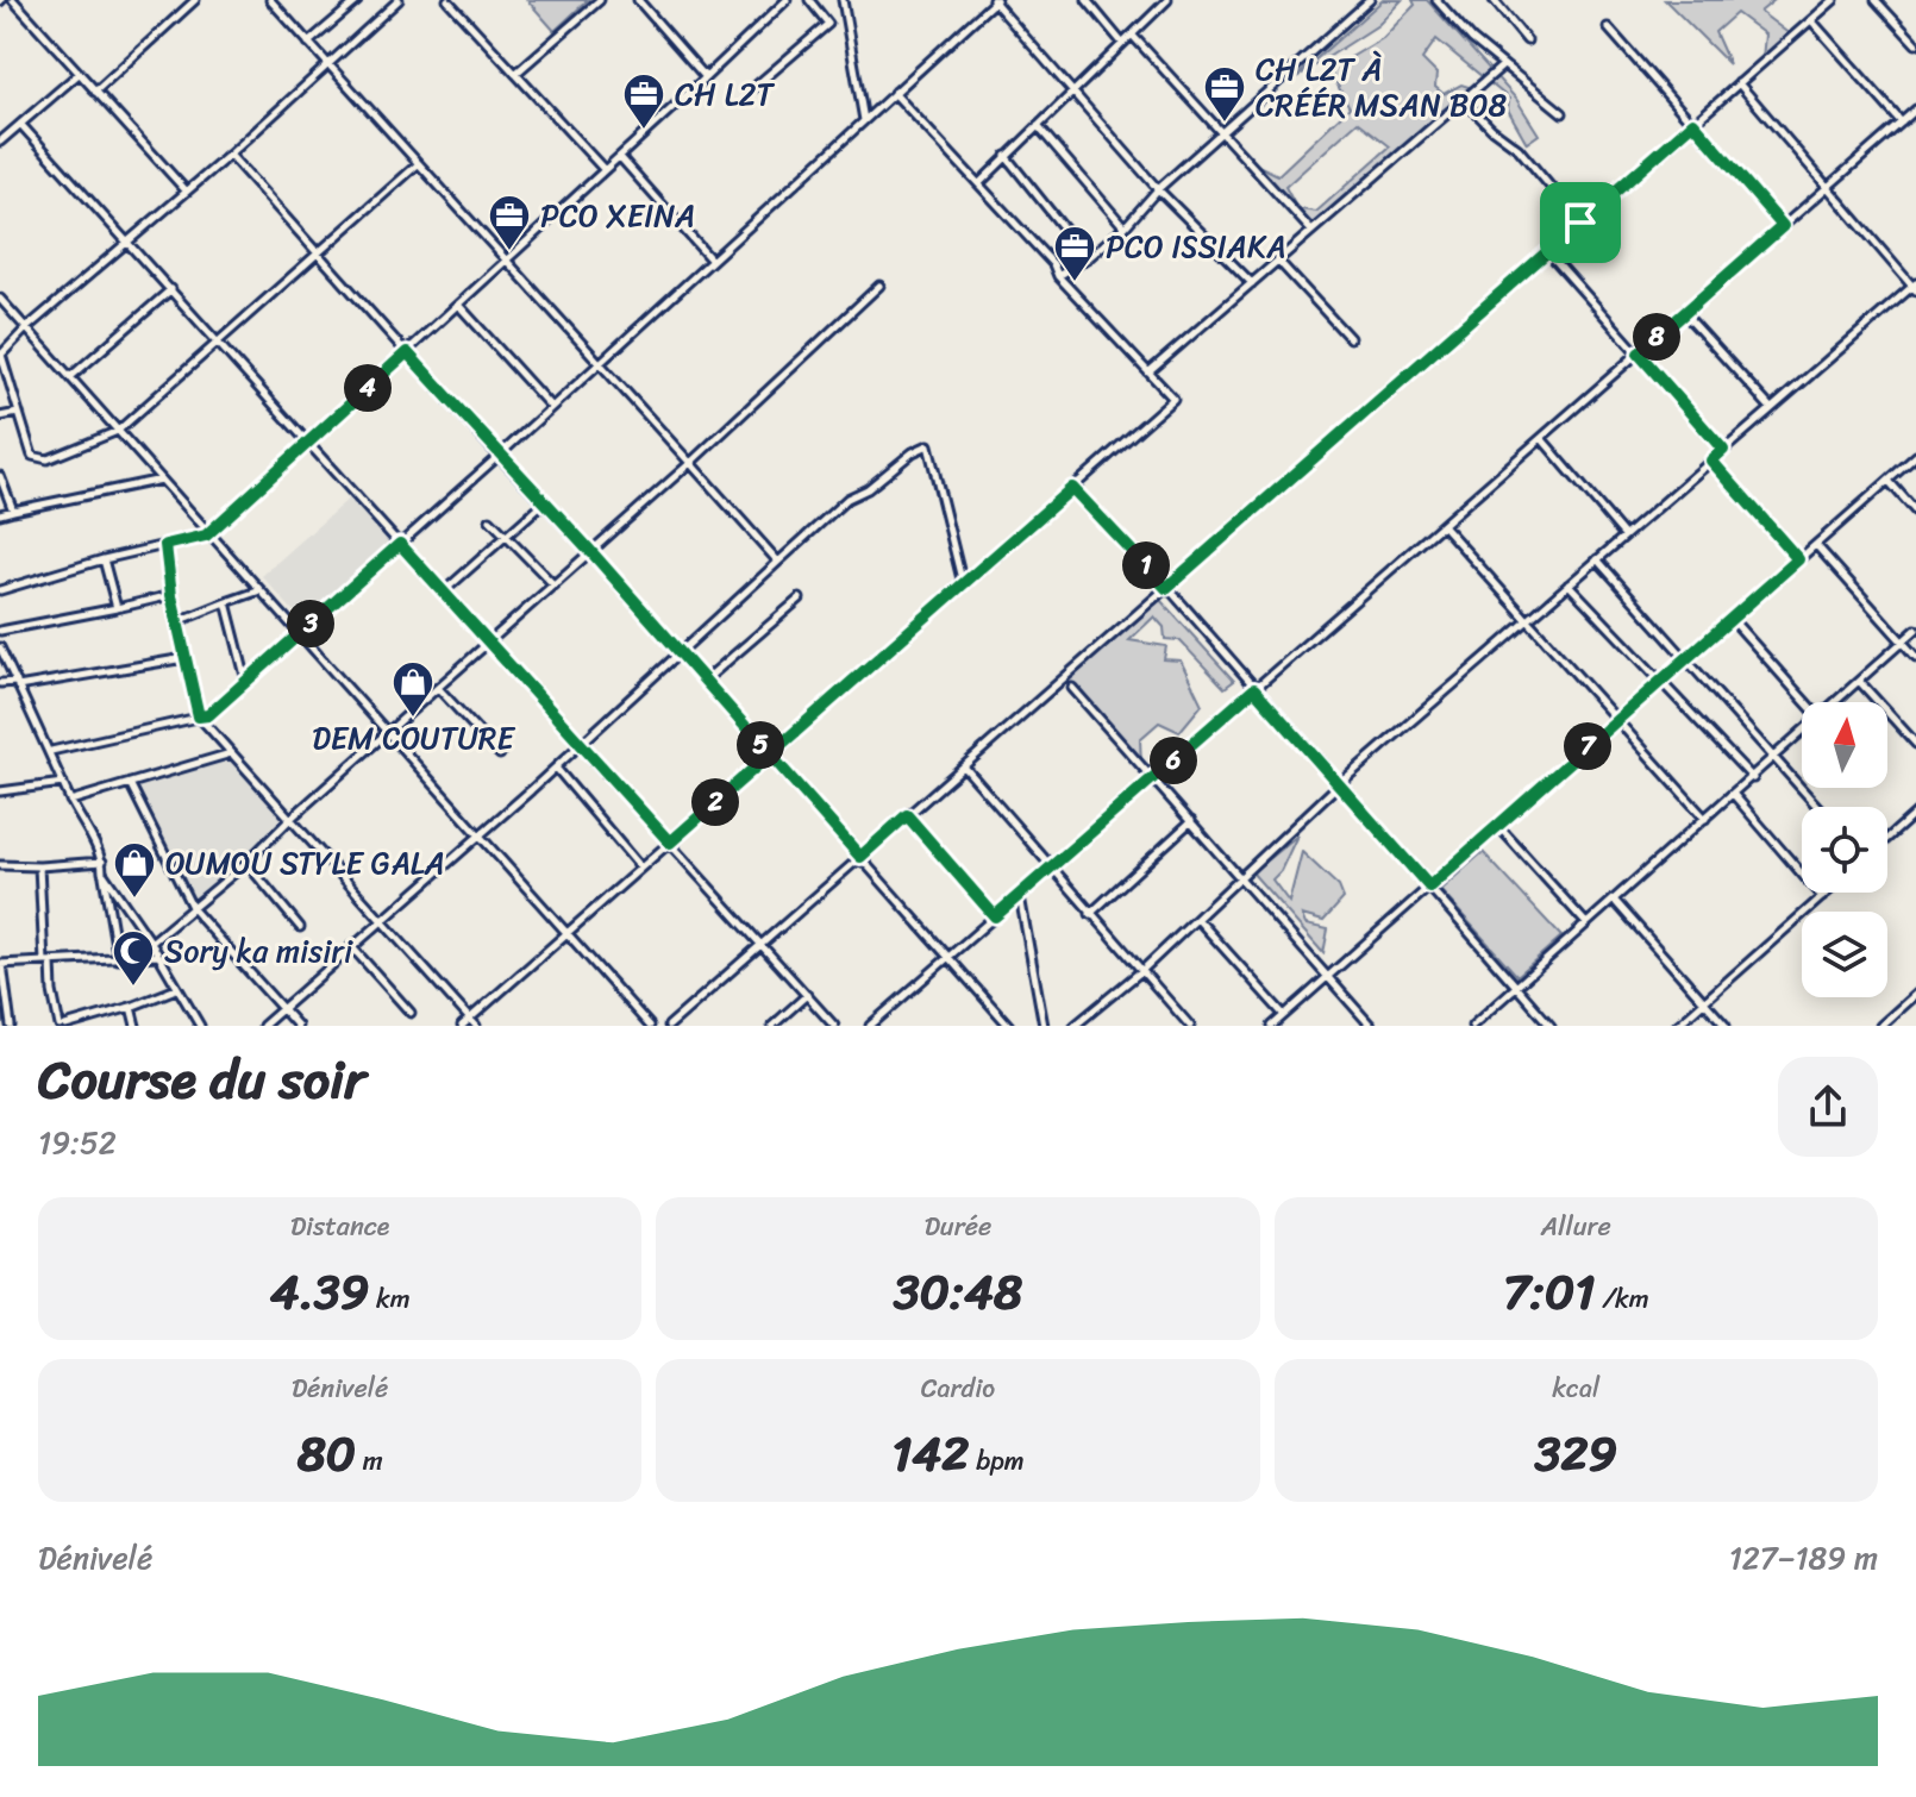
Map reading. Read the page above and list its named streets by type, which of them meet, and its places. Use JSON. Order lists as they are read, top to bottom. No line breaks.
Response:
{"places":{"office":["CH L2T À CRÉÉR MSAN B08","CH L2T","PCO XEINA","PCO ISSIAKA"],"shop":["DEM COUTURE","OUMOU STYLE GALA"],"mosque":["Sory ka misiri"]},"north":"top","page":{"pins":["8","4","1","3","5","7","6","2"],"heading":["Course du soir","19:52"],"stats":[["Distance","4.39 km"],["Durée","30:48"],["Allure","7:01 /km"],["Dénivelé","80 m"],["Cardio","142 bpm"],["kcal","329"]],"chart":["Dénivelé","127–189 m"]}}
